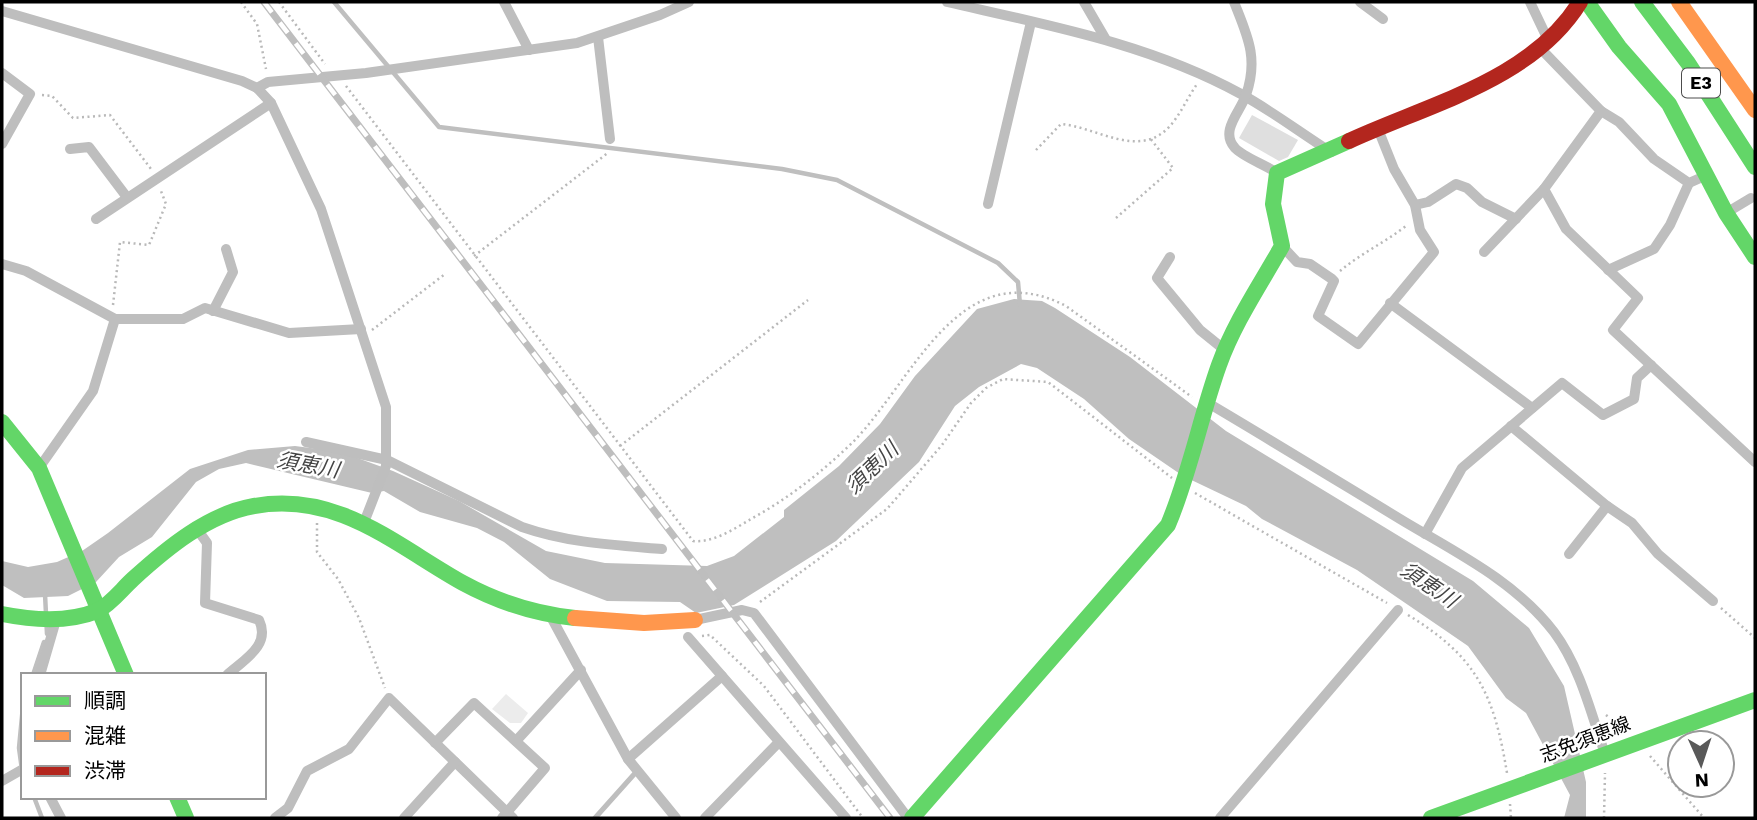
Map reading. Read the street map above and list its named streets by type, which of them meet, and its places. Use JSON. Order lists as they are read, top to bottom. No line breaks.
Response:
{"streets":{"main road":["E3","志免須恵線"]},"water":["須恵川"],"legend":["順調","混雑","渋滞"],"north":"bottom"}
